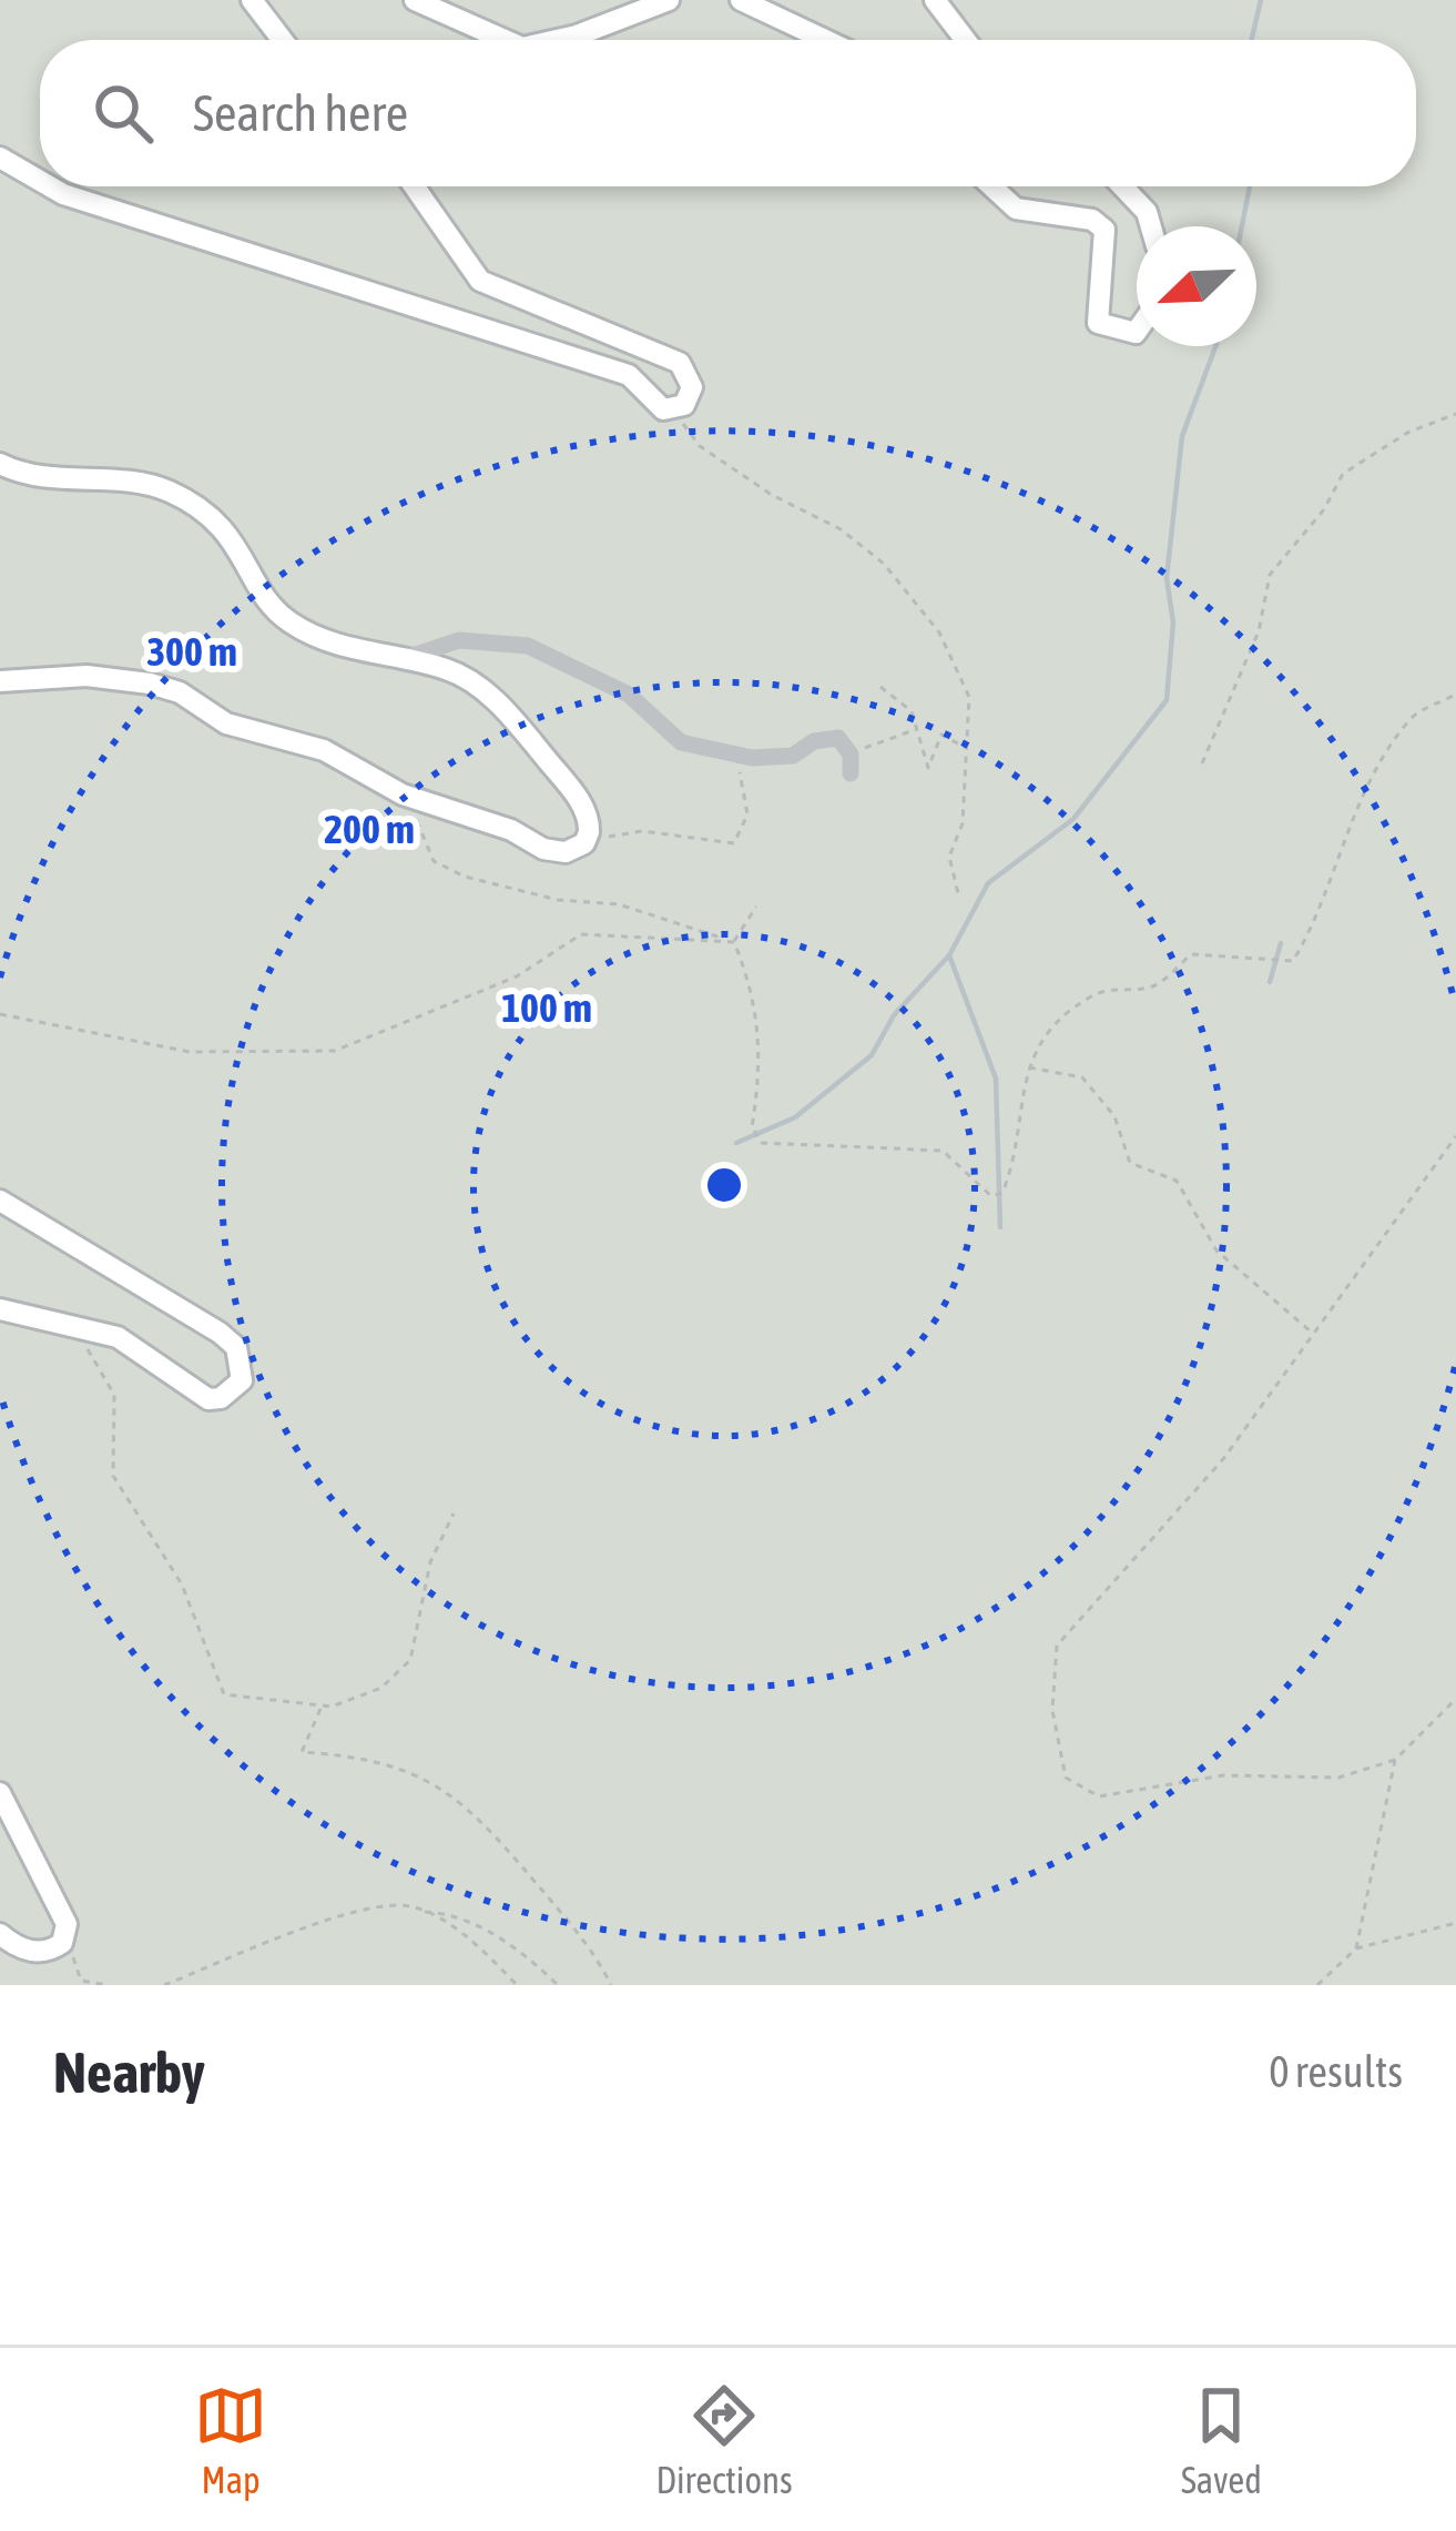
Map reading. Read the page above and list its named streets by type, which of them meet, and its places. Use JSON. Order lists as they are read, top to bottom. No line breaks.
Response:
{"north":"bottom left","page":{"search":"Search here","heading":["Nearby","0 results"],"nav":["Map","Directions","Saved"]},"rings":["300 m","200 m","100 m"]}
